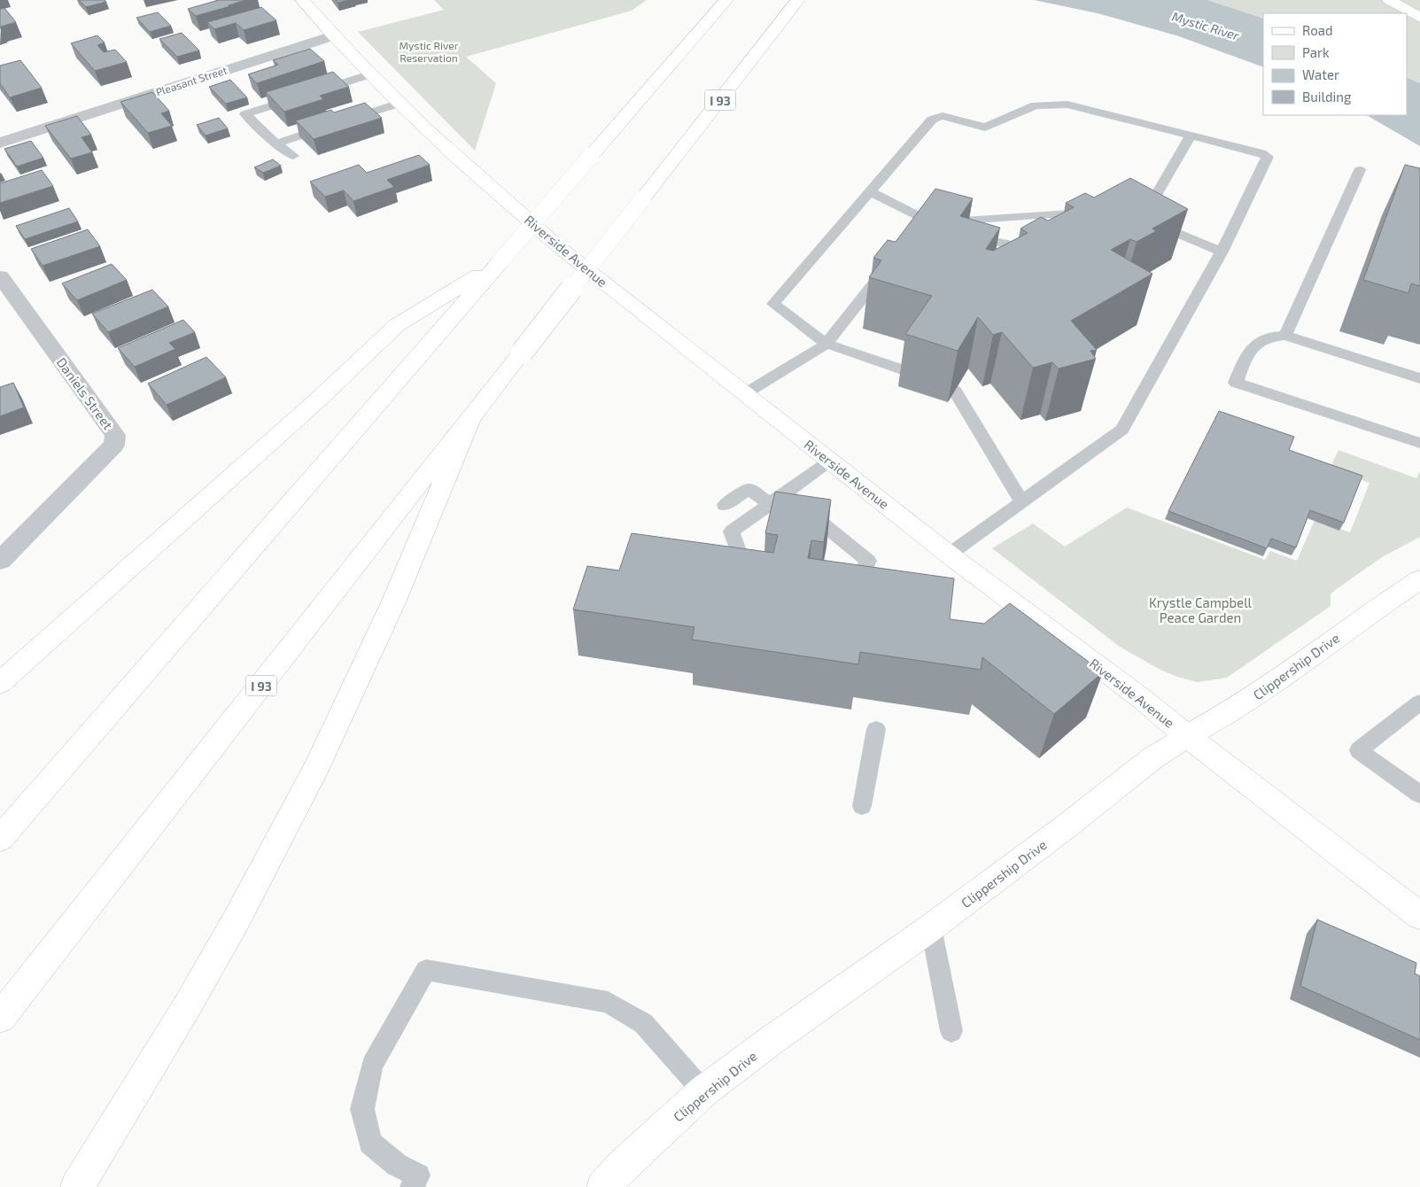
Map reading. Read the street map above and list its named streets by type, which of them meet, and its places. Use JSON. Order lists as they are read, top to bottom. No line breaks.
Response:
{"streets":{"main road":["I 93","Riverside Avenue","Clippership Drive"],"street":["Pleasant Street","Daniels Street"]},"crossings":[["Pleasant Street","Riverside Avenue"],["Riverside Avenue","Clippership Drive"]],"water":["Mystic River"],"parks":["Mystic River Reservation","Krystle Campbell Peace Garden"],"legend":["Road","Park","Water","Building"]}
